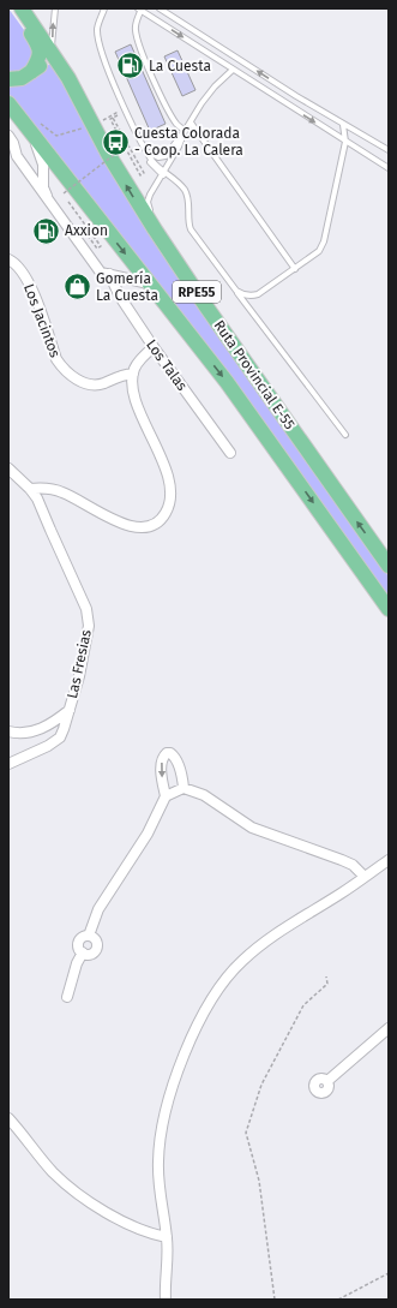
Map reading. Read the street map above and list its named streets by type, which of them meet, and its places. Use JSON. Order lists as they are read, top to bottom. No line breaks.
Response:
{"streets":{"main road":["RPE55","Ruta Provincial E-55"],"street":["Los Jacintos","Los Talas","Las Fresias"]},"crossings":[["RPE55","Ruta Provincial E-55"]],"places":{"fuel station":["La Cuesta","Axxion"],"bus stop":["Cuesta Colorada - Coop. La Calera"],"shop":["Gomería La Cuesta"]}}
